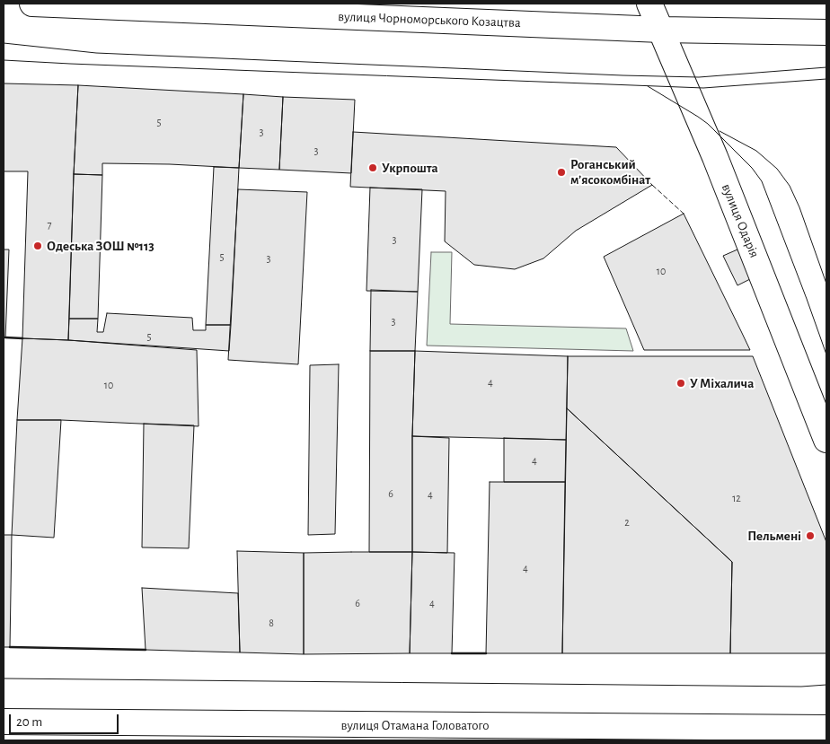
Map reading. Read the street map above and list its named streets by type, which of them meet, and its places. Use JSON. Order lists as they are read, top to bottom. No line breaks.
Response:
{"streets":{"main road":["вулиця Чорноморського Козацтва","вулиця Одарія","вулиця Отамана Головатого"]},"crossings":[["вулиця Чорноморського Козацтва","вулиця Одарія"]],"places":["Укрпошта","Роганський м’ясокомбінат","Одеська ЗОШ №113","У Міхалича","Пельмені"],"house_numbers":["5","3","3","7","3","5","3","10","3","5","4","10","4","6","4","12","2","4","6","4","8"],"scale_bar":"20 m"}
